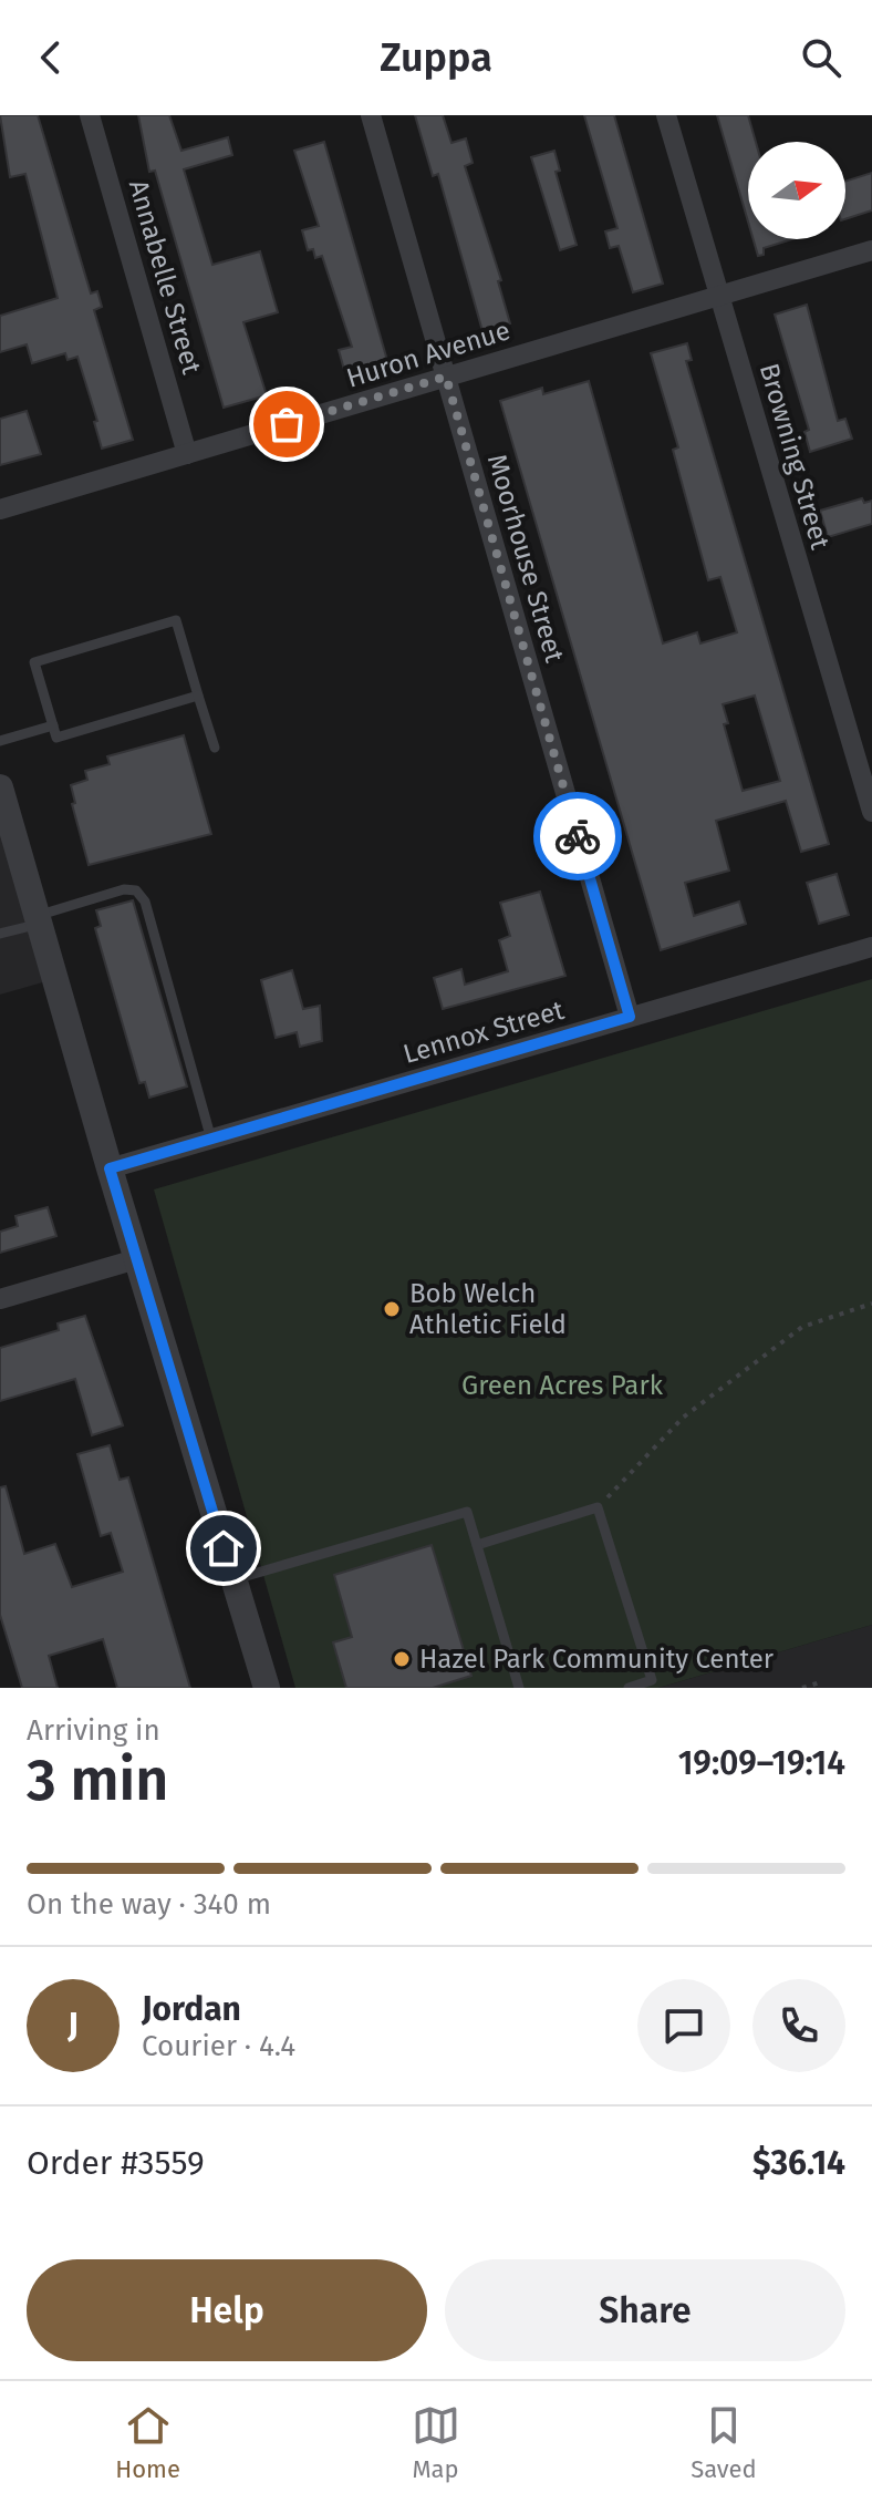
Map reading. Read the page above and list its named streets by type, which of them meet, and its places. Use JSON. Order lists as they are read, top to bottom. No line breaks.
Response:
{"streets":{"street":["Annabelle Street","Huron Avenue","Browning Street","Moorhouse Street","Lennox Street"]},"crossings":[["Annabelle Street","Huron Avenue"],["Huron Avenue","Browning Street"],["Huron Avenue","Moorhouse Street"],["Moorhouse Street","Lennox Street"]],"parks":["Green Acres Park"],"places":["Bob Welch Athletic Field","Hazel Park Community Center"],"north":"right","page":{"header":"Zuppa","heading":["3 min","Arriving in","19:09–19:14"],"panel":["Jordan","Courier · 4.4","Order #3559","$36.14"],"bar":"On the way · 340 m","round":"J","buttons":["Help","Share"],"tabs":["Home","Map","Saved"]}}
